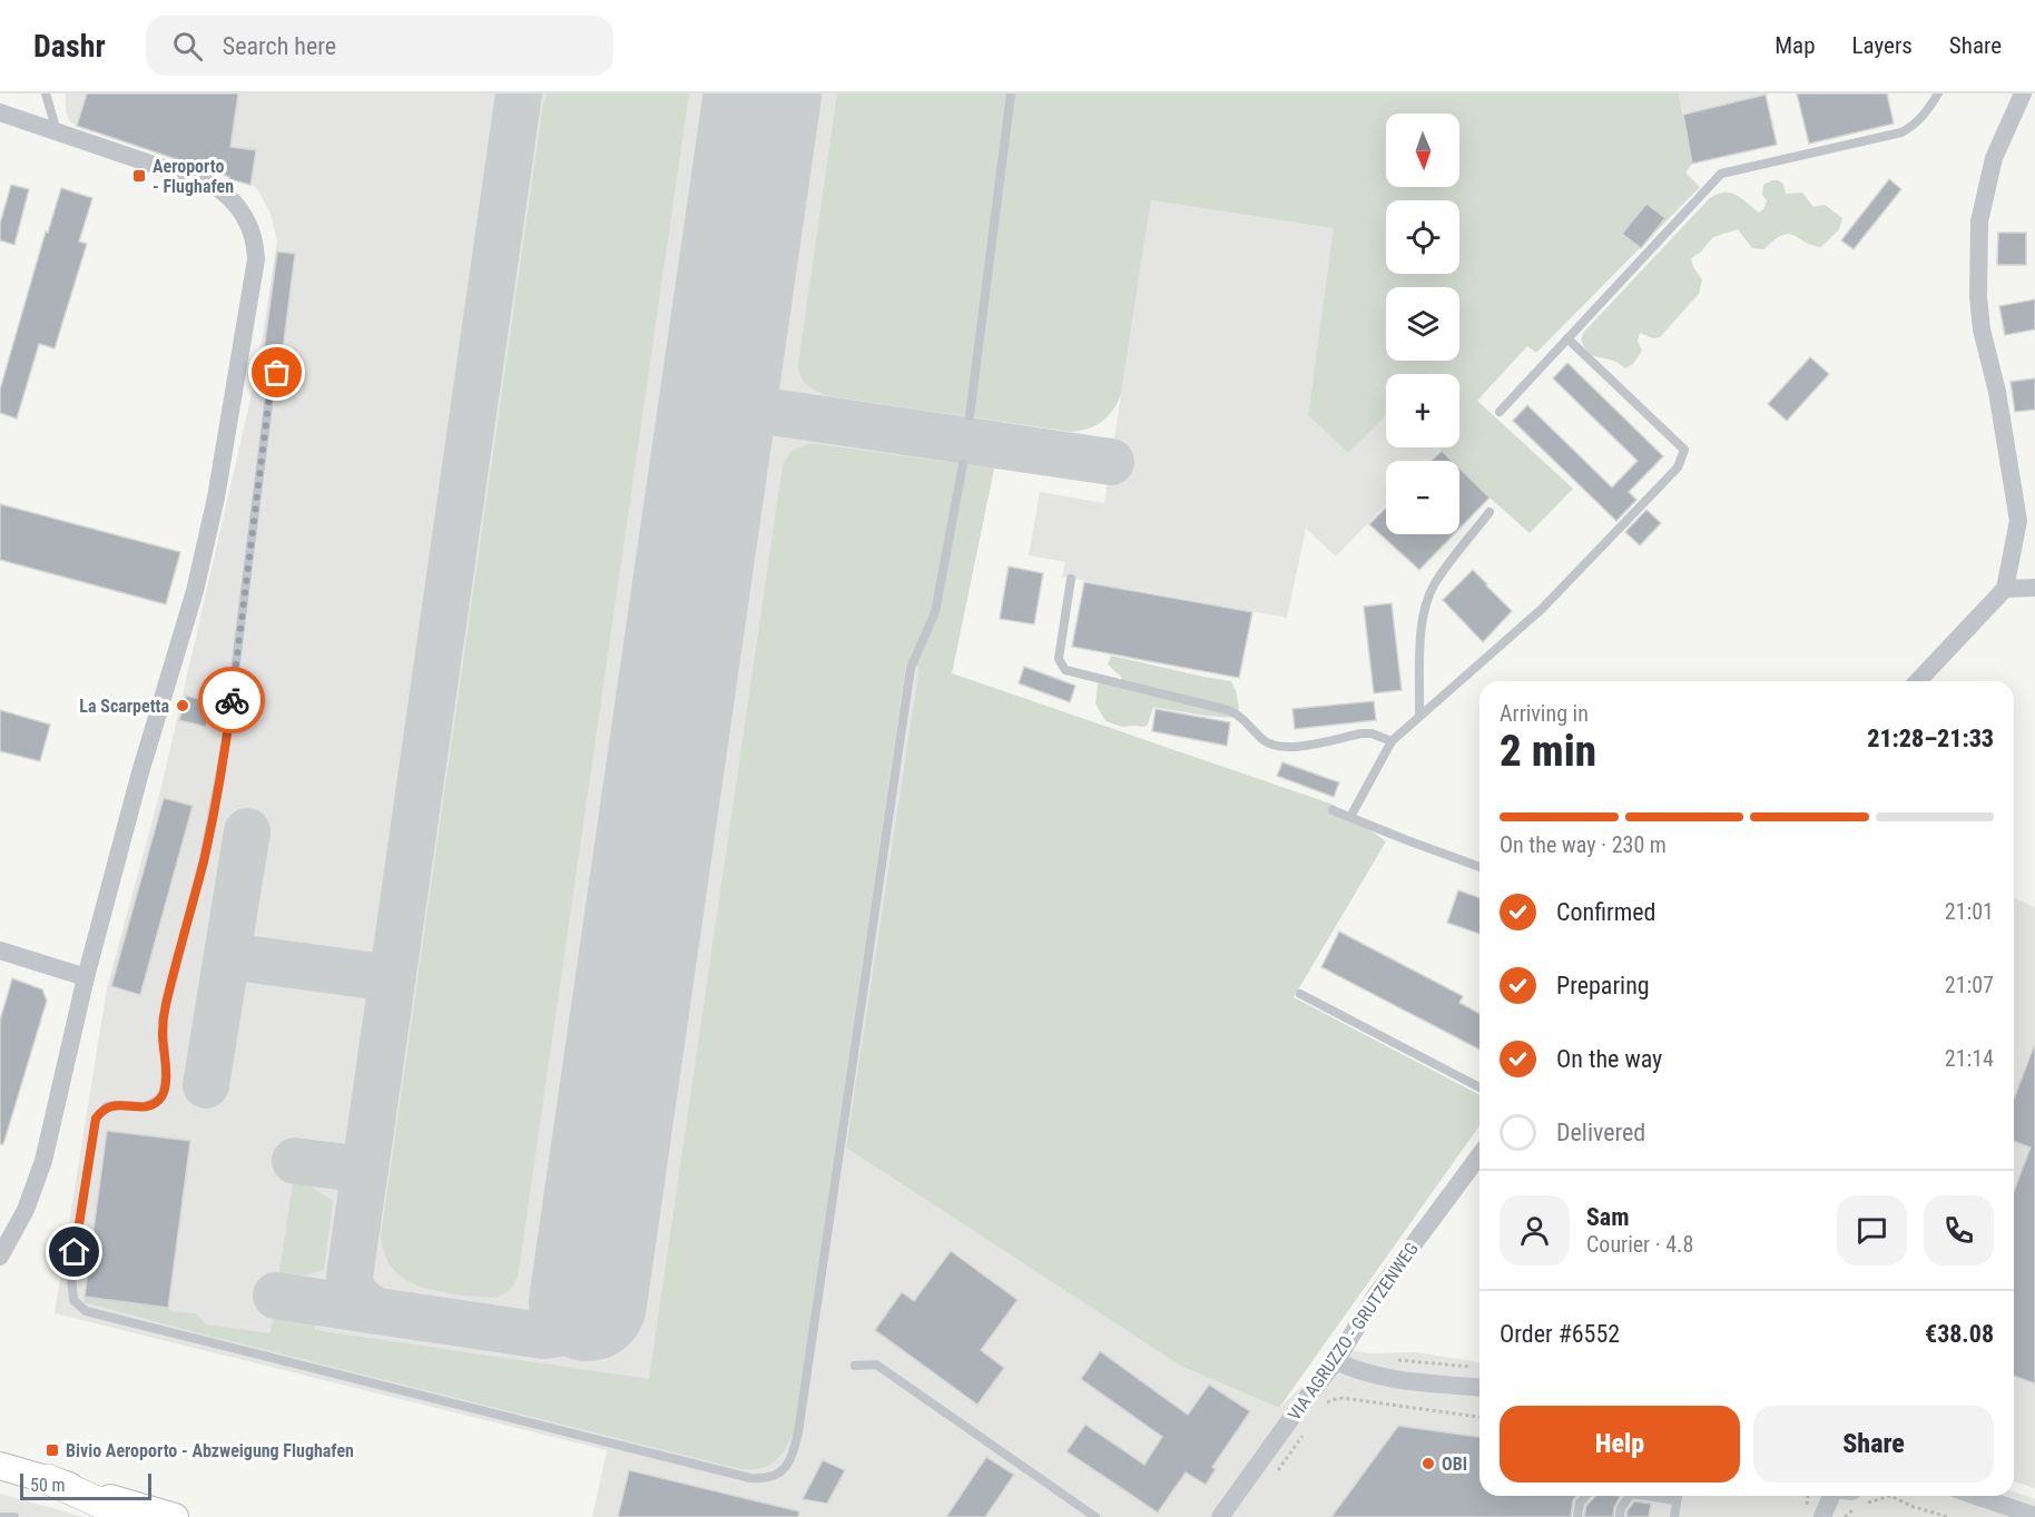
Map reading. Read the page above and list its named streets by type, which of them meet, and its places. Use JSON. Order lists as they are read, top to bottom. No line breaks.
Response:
{"streets":{"street":["VIA AGRUZZO - GRUTZENWEG"]},"places":{"transit":["Aeroporto - Flughafen","Bivio Aeroporto - Abzweigung Flughafen"],"other":["La Scarpetta","OBI"]},"scale_bar":"50 m","north":"bottom","page":{"header":"Dashr","search":"Search here","nav":["Map","Layers","Share"],"map_buttons":["+","−"],"heading":["2 min","Arriving in","21:28–21:33"],"panel":["Sam","Courier · 4.8","Order #6552","€38.08"],"bar":"On the way · 230 m","list":[["Confirmed","21:01"],["Preparing","21:07"],["On the way","21:14"],"Delivered"],"buttons":["Help","Share"],"scale":"50 m"}}
